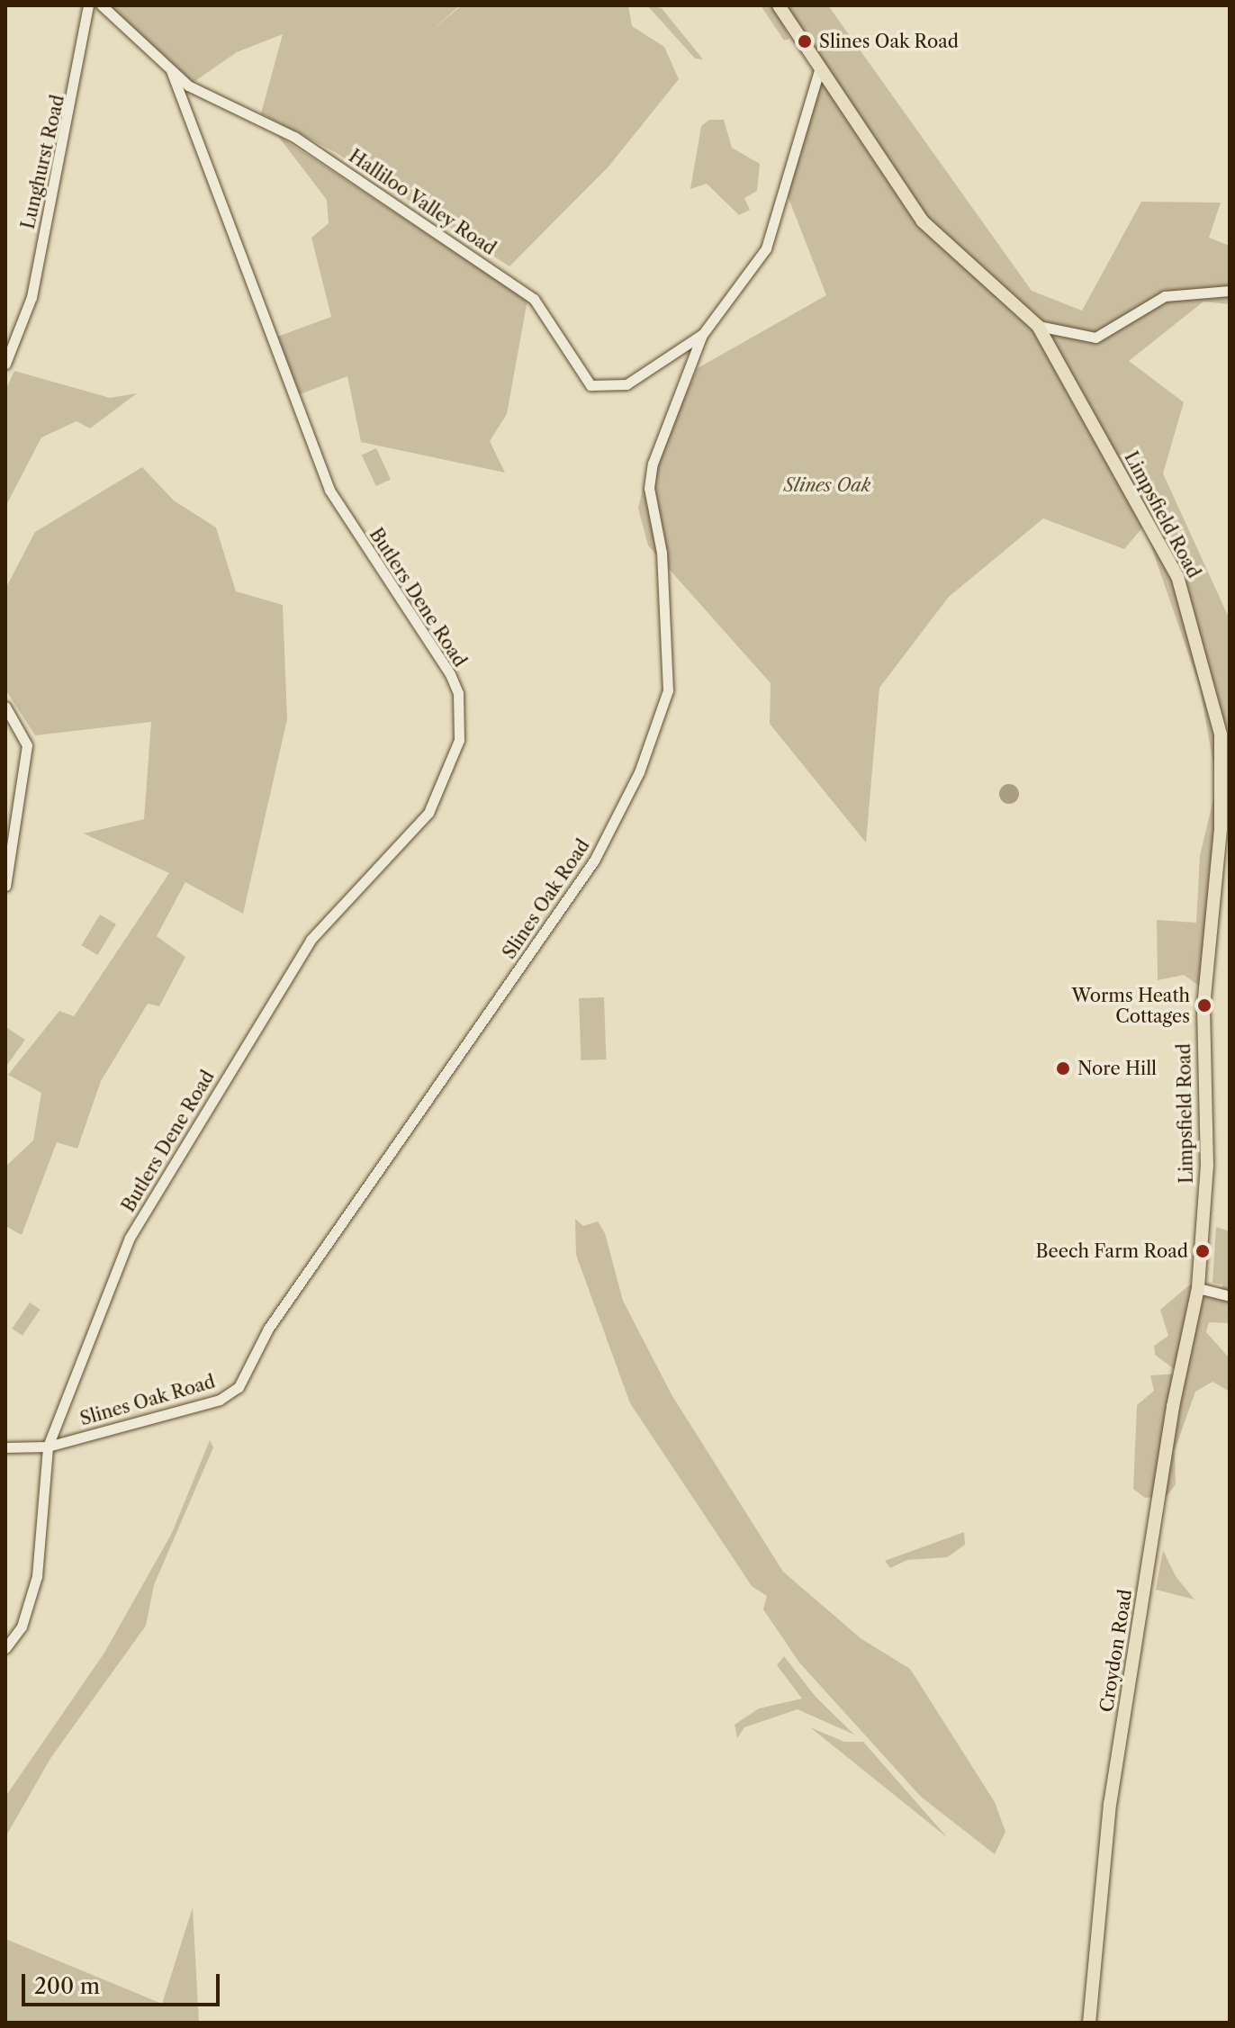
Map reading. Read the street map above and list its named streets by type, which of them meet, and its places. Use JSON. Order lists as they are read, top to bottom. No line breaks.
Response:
{"streets":{"main road":["Limpsfield Road","Croydon Road"],"street":["Lunghurst Road","Halliloo Valley Road","Butlers Dene Road","Slines Oak Road"]},"crossings":[["Halliloo Valley Road","Butlers Dene Road"],["Halliloo Valley Road","Slines Oak Road"],["Limpsfield Road","Slines Oak Road"],["Limpsfield Road","Croydon Road"],["Butlers Dene Road","Slines Oak Road"]],"parks":["Slines Oak"],"places":["Slines Oak Road","Worms Heath Cottages","Nore Hill","Beech Farm Road"],"scale_bar":"200 m"}
